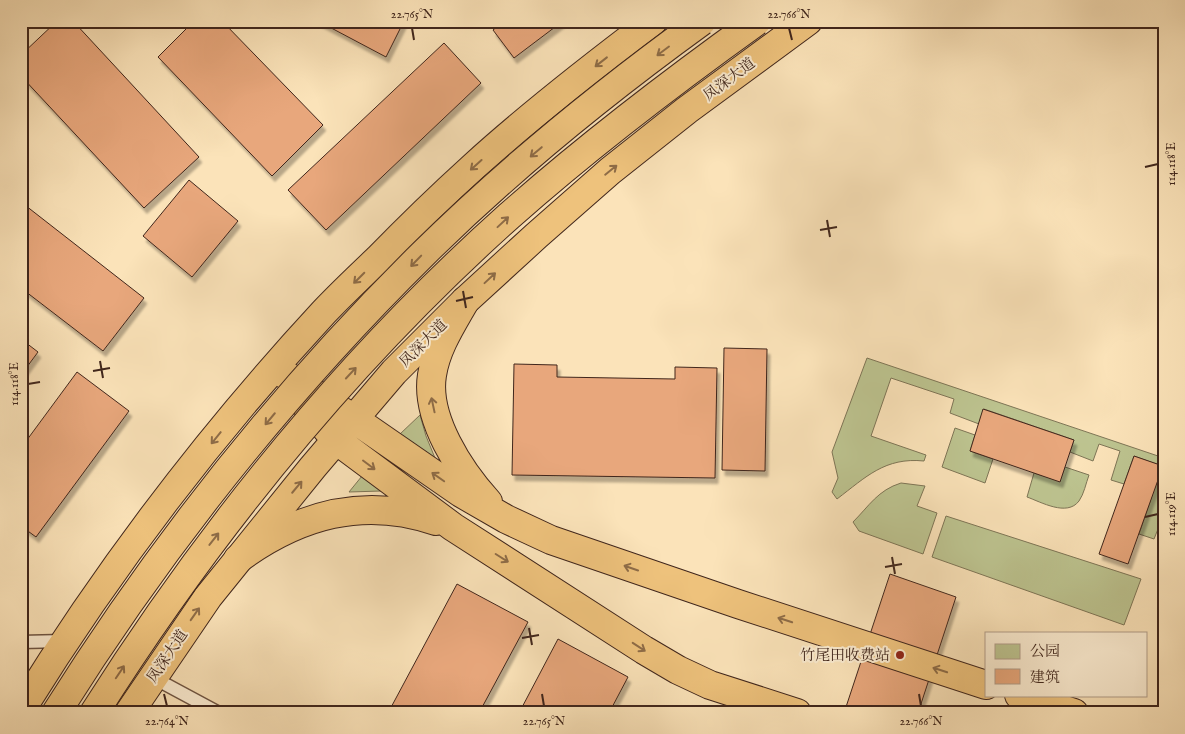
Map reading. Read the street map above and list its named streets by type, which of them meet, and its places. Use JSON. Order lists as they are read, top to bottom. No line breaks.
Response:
{"streets":{"highway":["凤深大道"]},"places":["竹尾田收费站"],"legend":["公园","建筑"],"coordinates":["22.765°N","22.766°N","114.118°E","114.119°E","22.764°N"]}
